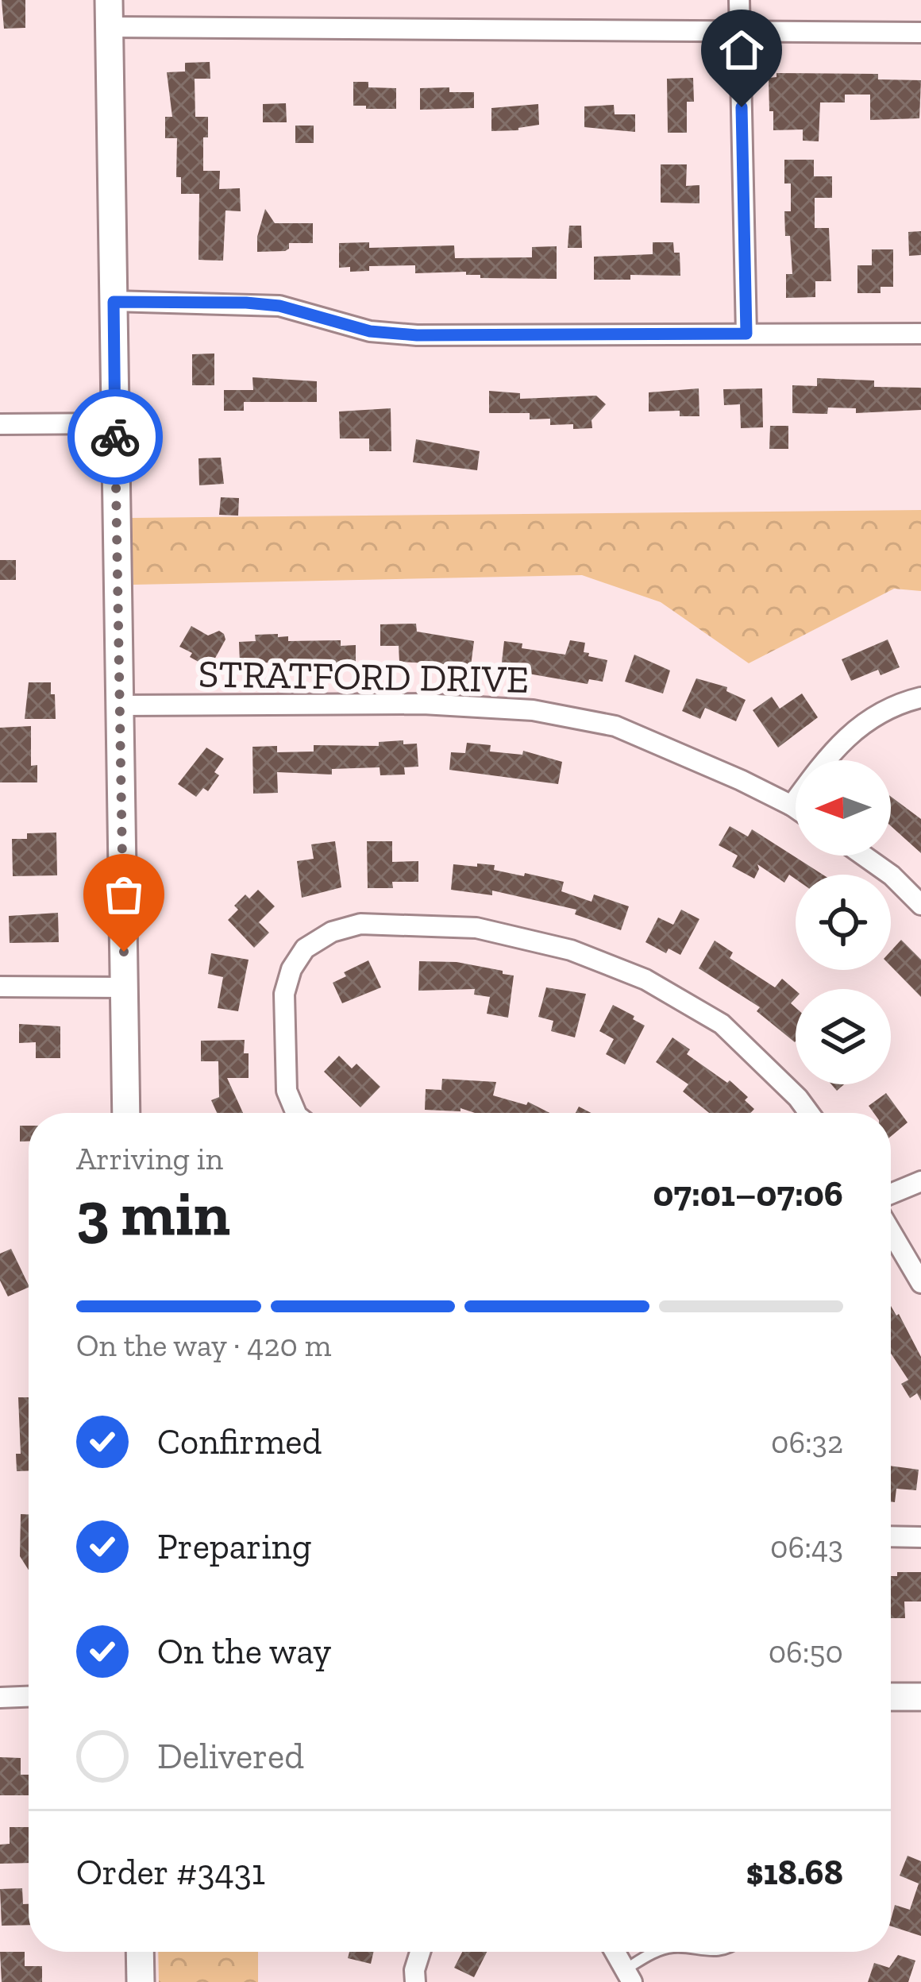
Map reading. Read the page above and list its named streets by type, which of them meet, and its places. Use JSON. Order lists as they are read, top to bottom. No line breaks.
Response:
{"streets":{"street":["STRATFORD DRIVE"]},"north":"left","page":{"heading":["3 min","Arriving in","07:01–07:06"],"panel":["Order #3431","$18.68"],"bar":"On the way · 420 m","list":[["Confirmed","06:32"],["Preparing","06:43"],["On the way","06:50"],"Delivered"]}}
